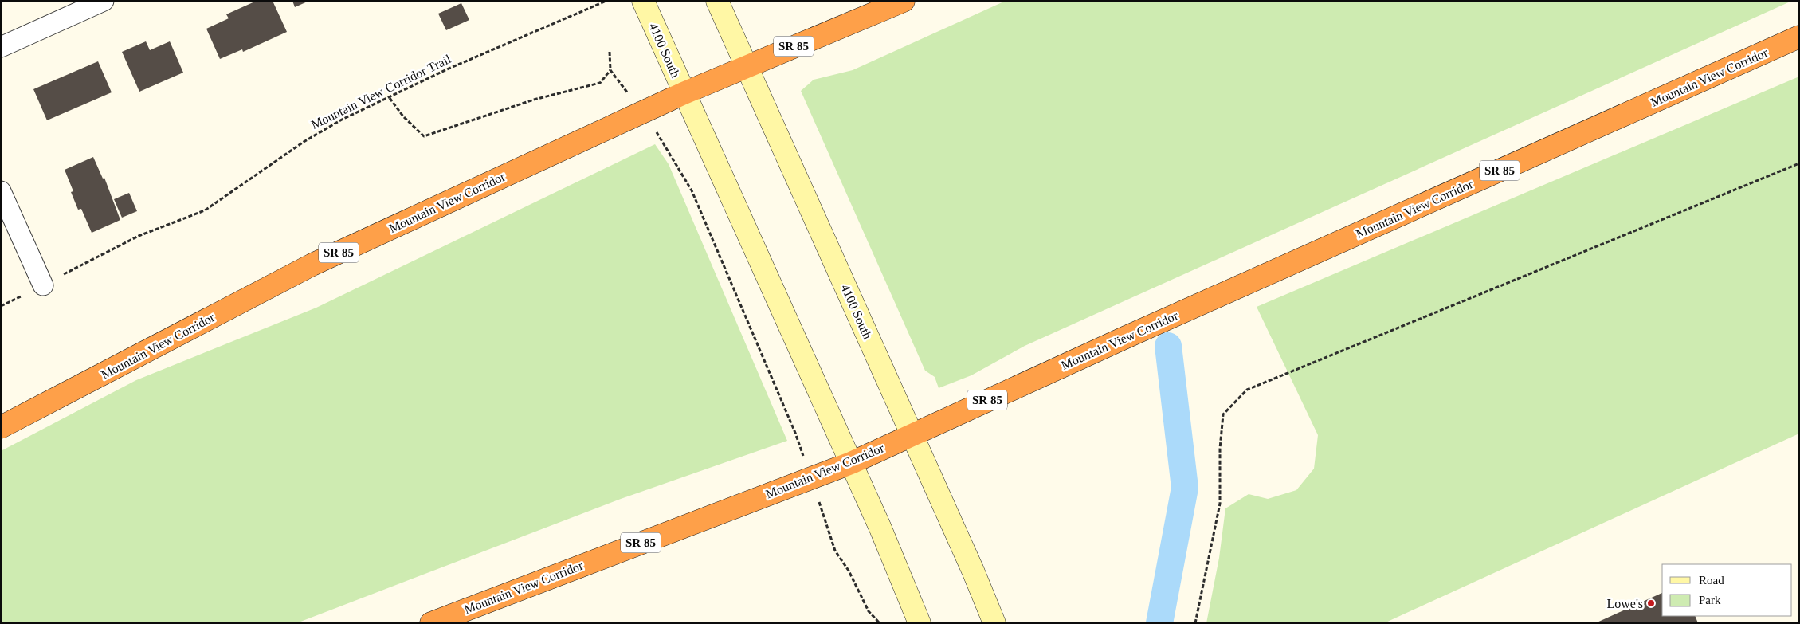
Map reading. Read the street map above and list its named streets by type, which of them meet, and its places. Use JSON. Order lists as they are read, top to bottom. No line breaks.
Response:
{"streets":{"highway":["SR 85","Mountain View Corridor"],"main road":["4100 South"],"path":["Mountain View Corridor Trail"]},"crossings":[["4100 South","Mountain View Corridor"]],"places":["Lowe's"],"legend":["Road","Park"]}
